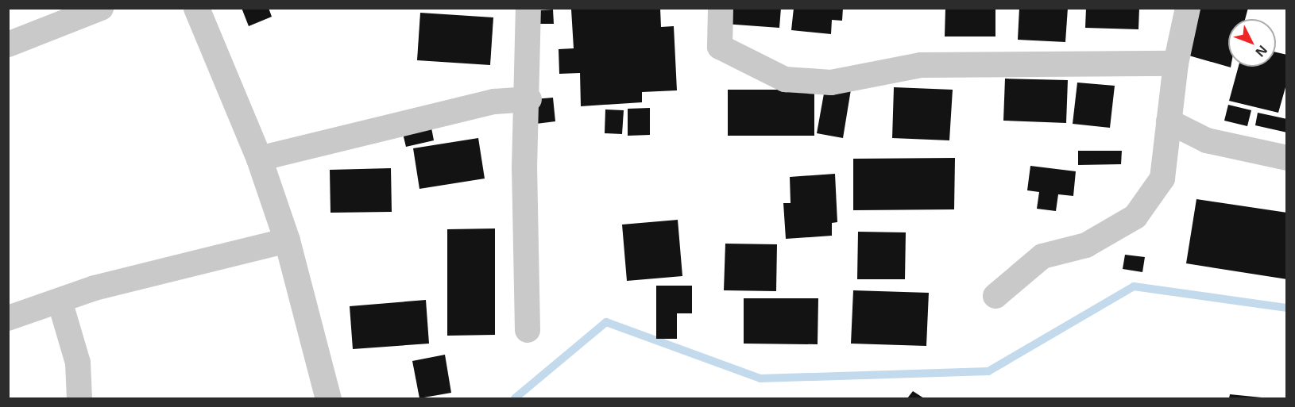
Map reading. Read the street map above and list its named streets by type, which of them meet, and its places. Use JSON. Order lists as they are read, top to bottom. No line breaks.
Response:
{"north":"bottom right"}
